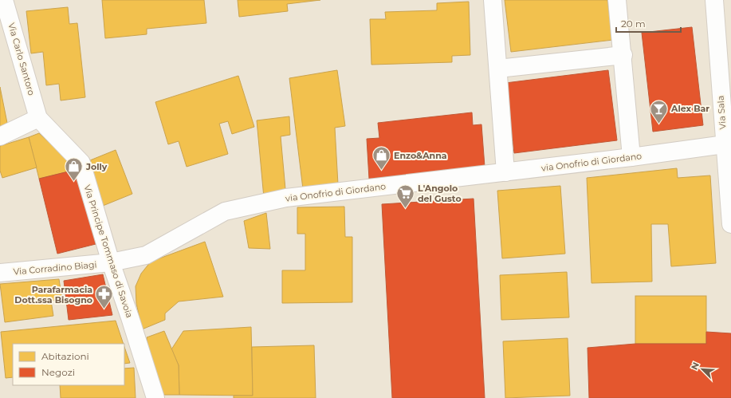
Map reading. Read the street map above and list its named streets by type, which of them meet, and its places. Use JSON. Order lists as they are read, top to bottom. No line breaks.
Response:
{"streets":{"street":["Via Carlo Santoro","Via Sala","via Onofrio di Giordano","Via Principe Tommaso di Savoia","Via Corradino Biagi"]},"crossings":[["Via Carlo Santoro","Via Principe Tommaso di Savoia"],["Via Sala","via Onofrio di Giordano"],["via Onofrio di Giordano","Via Principe Tommaso di Savoia"],["via Onofrio di Giordano","Via Corradino Biagi"],["Via Principe Tommaso di Savoia","Via Corradino Biagi"]],"places":{"bar":["Alex Bar"],"shop":["Enzo&Anna","Jolly"],"supermarket":["L'Angolo del Gusto"],"pharmacy":["Parafarmacia Dott.ssa Bisogno"]},"legend":["Abitazioni","Negozi"],"scale_bar":"20 m","north":"top left"}
